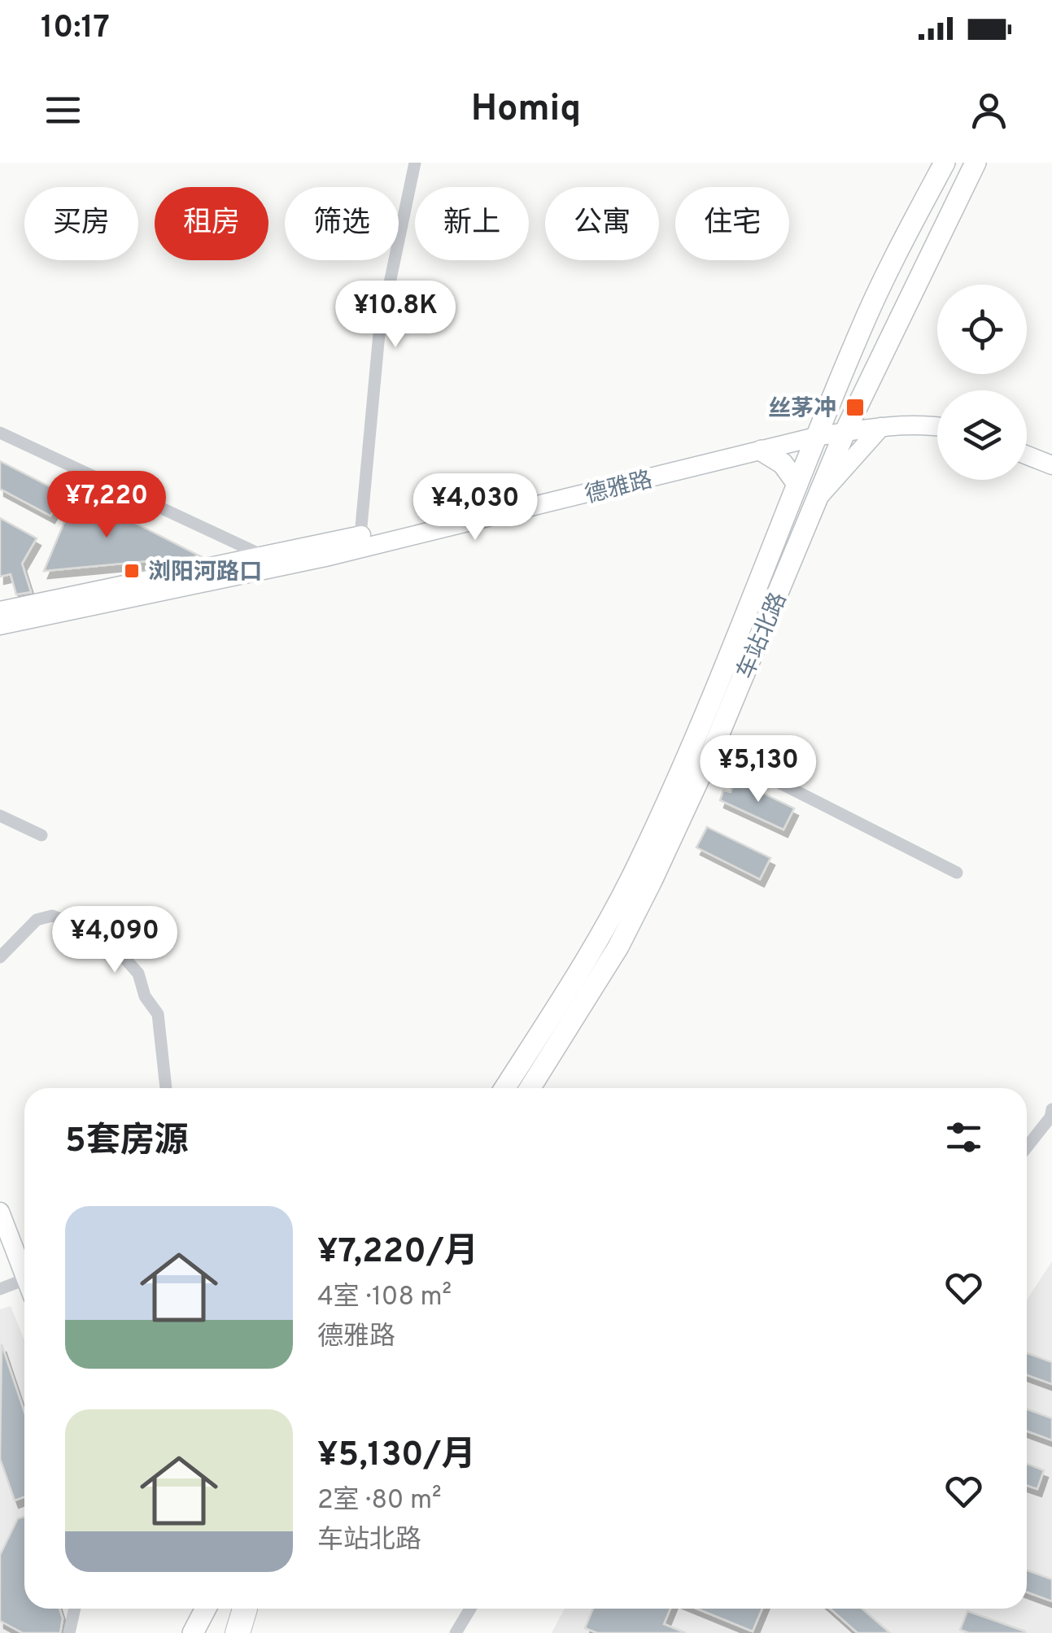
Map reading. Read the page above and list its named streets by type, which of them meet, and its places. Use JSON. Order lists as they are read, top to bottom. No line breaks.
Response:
{"streets":{"main road":["车站北路"],"street":["德雅路"]},"crossings":[["德雅路","车站北路"]],"places":{"transit":["丝茅冲","浏阳河路口"]},"page":{"status":"10:17","header":"Homiq","chip":["买房","租房","筛选","新上","公寓","住宅"],"price":["¥10.8K","¥7,220","¥4,030","¥5,130","¥4,090"],"heading":"5套房源","list":[{"name":"¥7,220/月","note":"4室 · 108 m² · 德雅路"},{"name":"¥5,130/月","note":"2室 · 80 m² · 车站北路"}]}}
